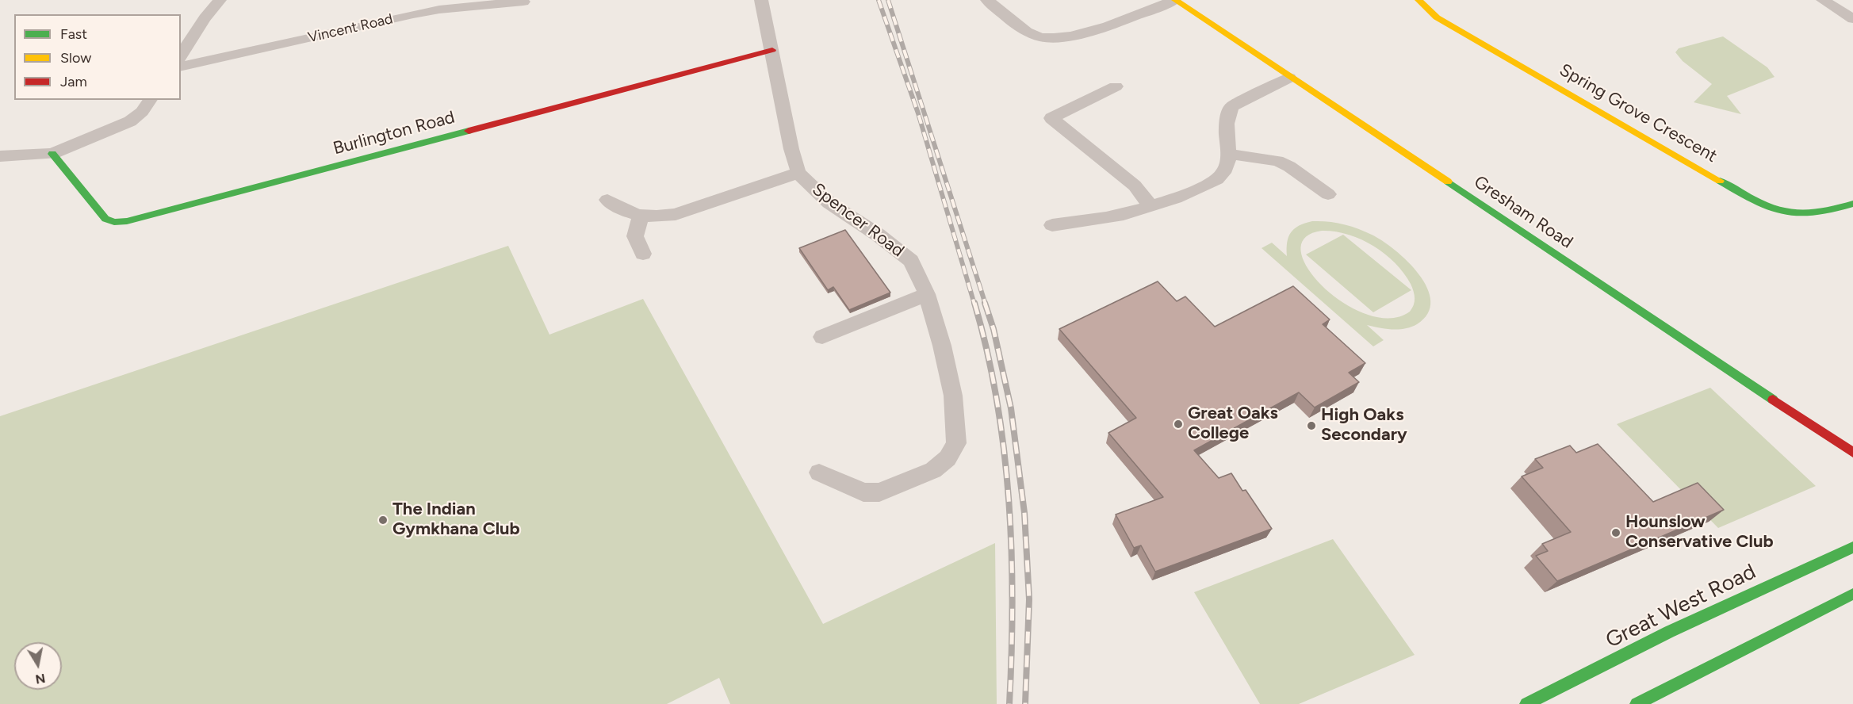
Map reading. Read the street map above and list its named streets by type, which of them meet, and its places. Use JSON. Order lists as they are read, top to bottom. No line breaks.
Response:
{"streets":{"main road":["Spring Grove Crescent","Burlington Road","Gresham Road","Great West Road"],"street":["Vincent Road","Spencer Road"]},"crossings":[["Burlington Road","Spencer Road"]],"places":["Great Oaks College","High Oaks Secondary","The Indian Gymkhana Club","Hounslow Conservative Club"],"legend":["Fast","Slow","Jam"],"north":"bottom"}
